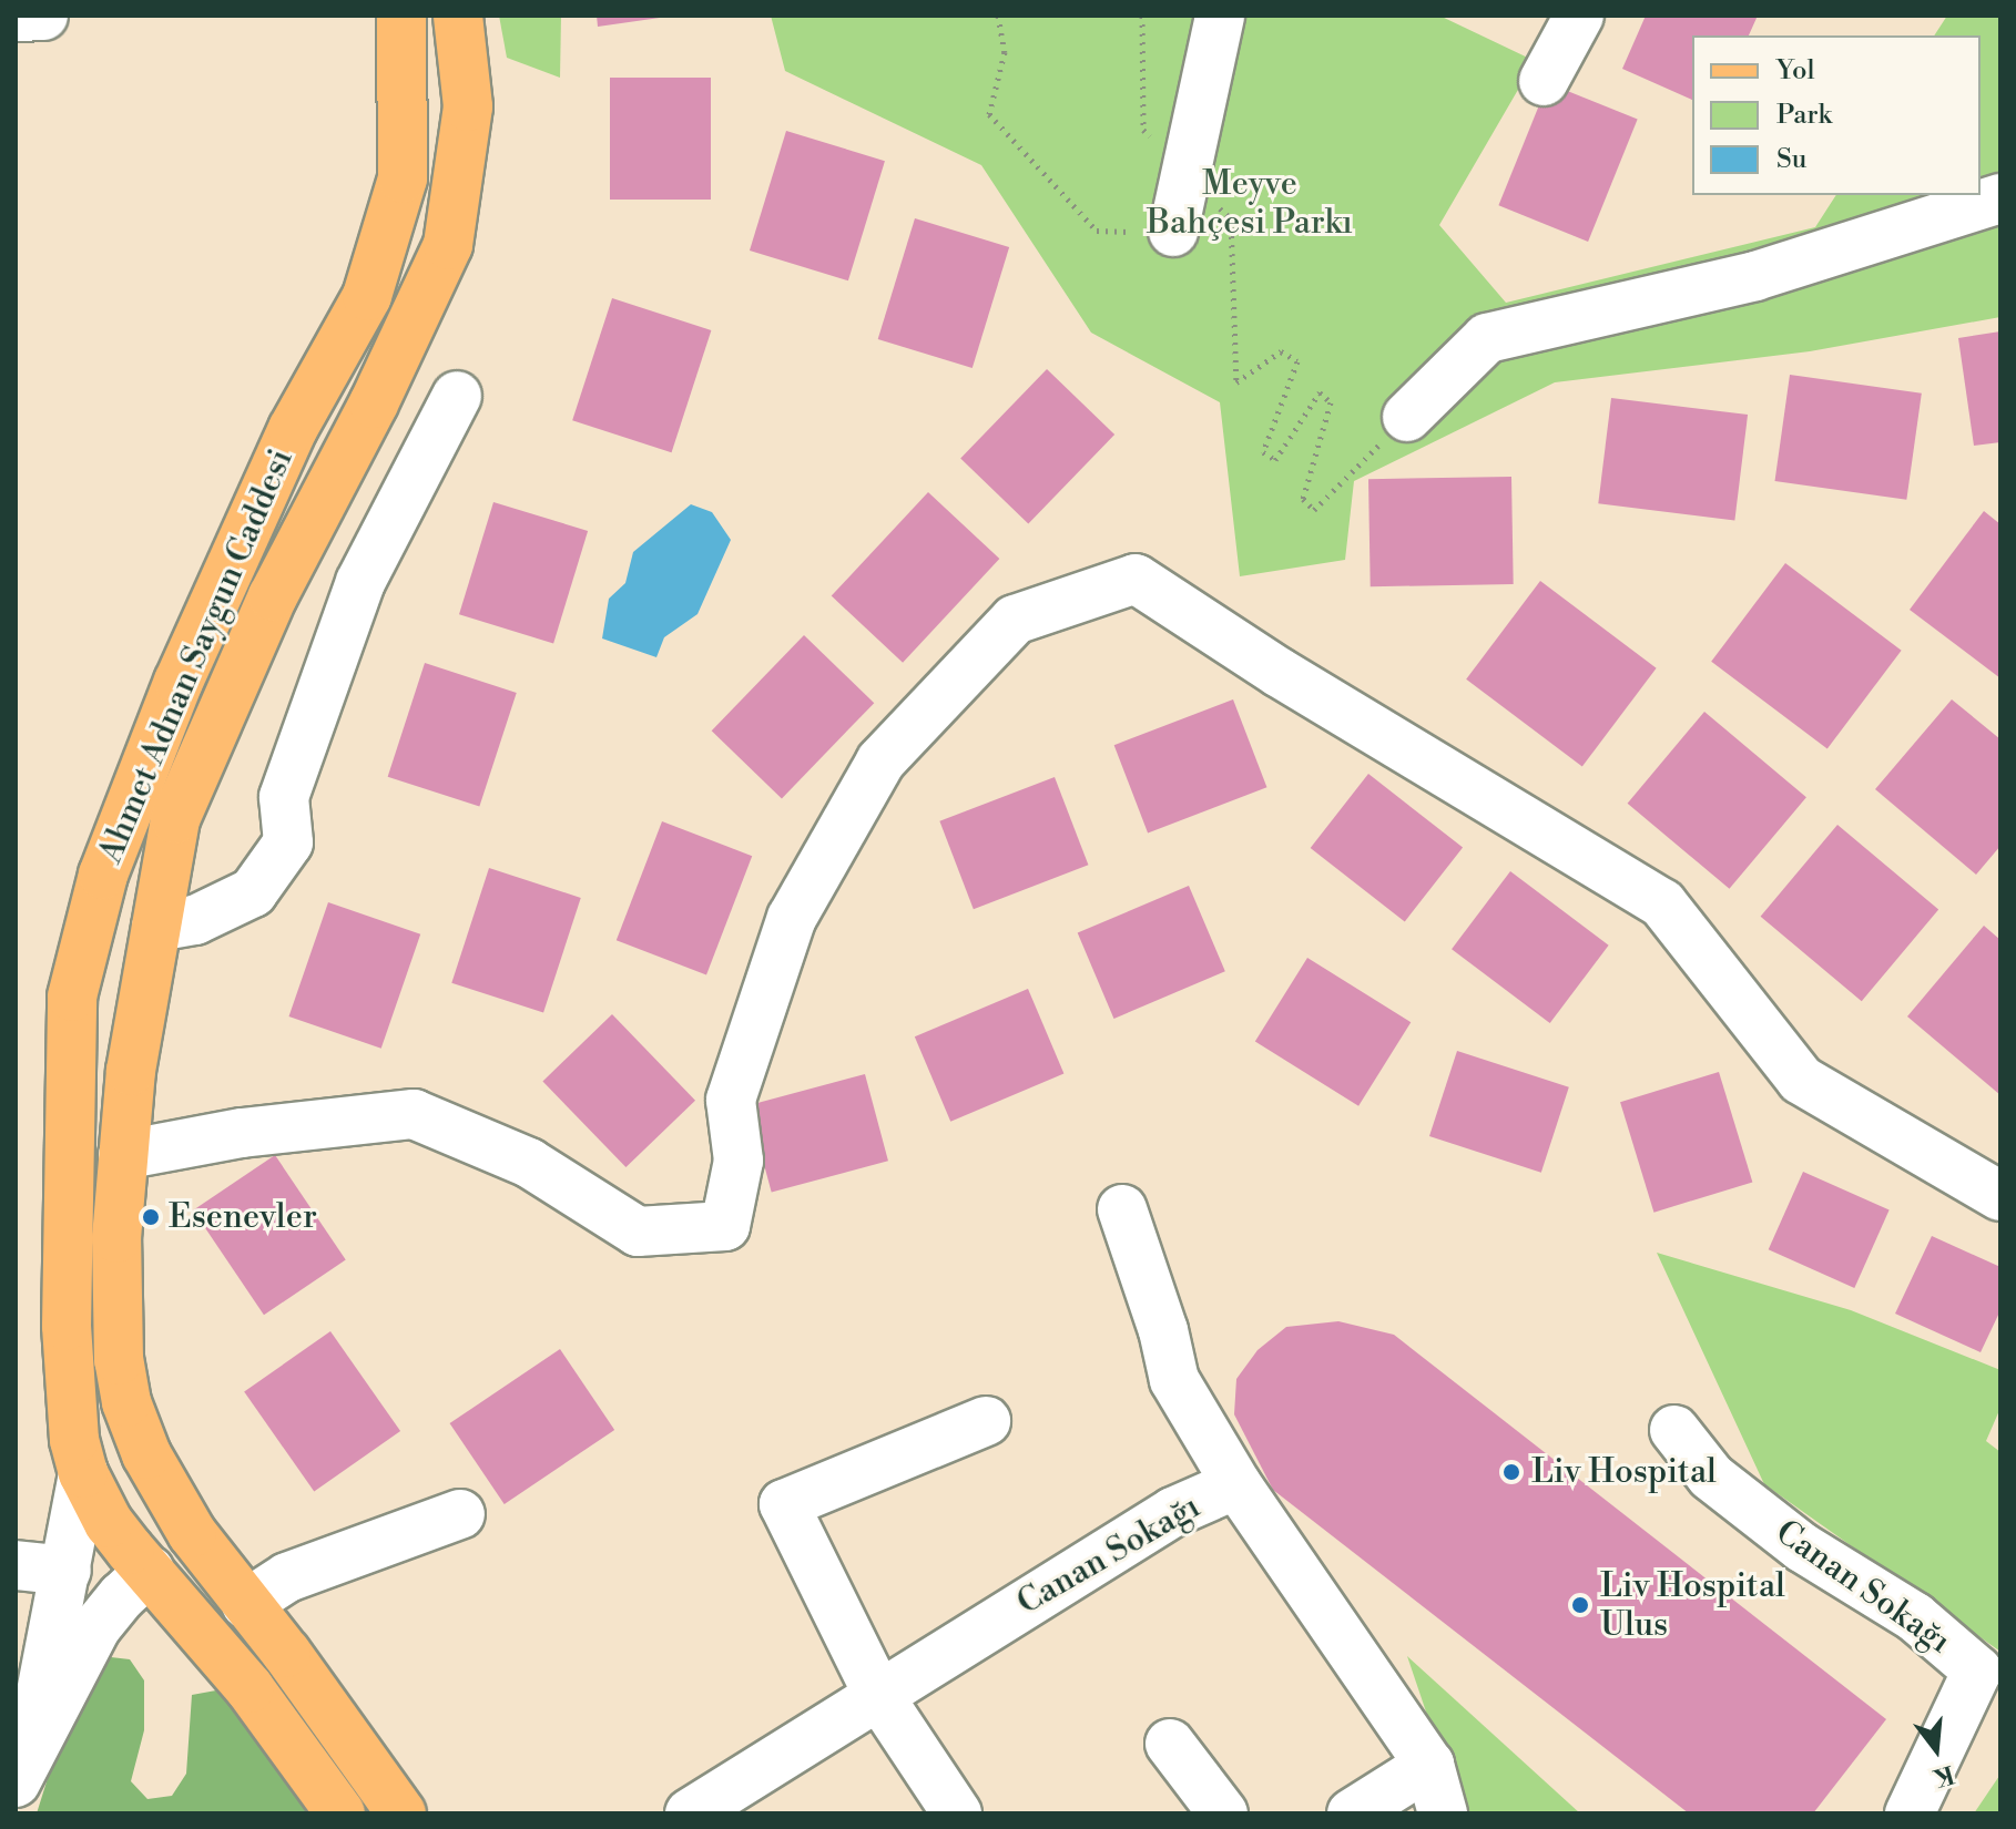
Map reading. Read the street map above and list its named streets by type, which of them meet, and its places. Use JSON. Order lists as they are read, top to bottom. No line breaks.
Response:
{"streets":{"main road":["Ahmet Adnan Saygun Caddesi"],"street":["Canan Sokağı"]},"parks":["Meyve Bahçesi Parkı"],"places":["Esenevler","Liv Hospital","Liv Hospital Ulus"],"legend":["Yol","Park","Su"],"north":"bottom"}
